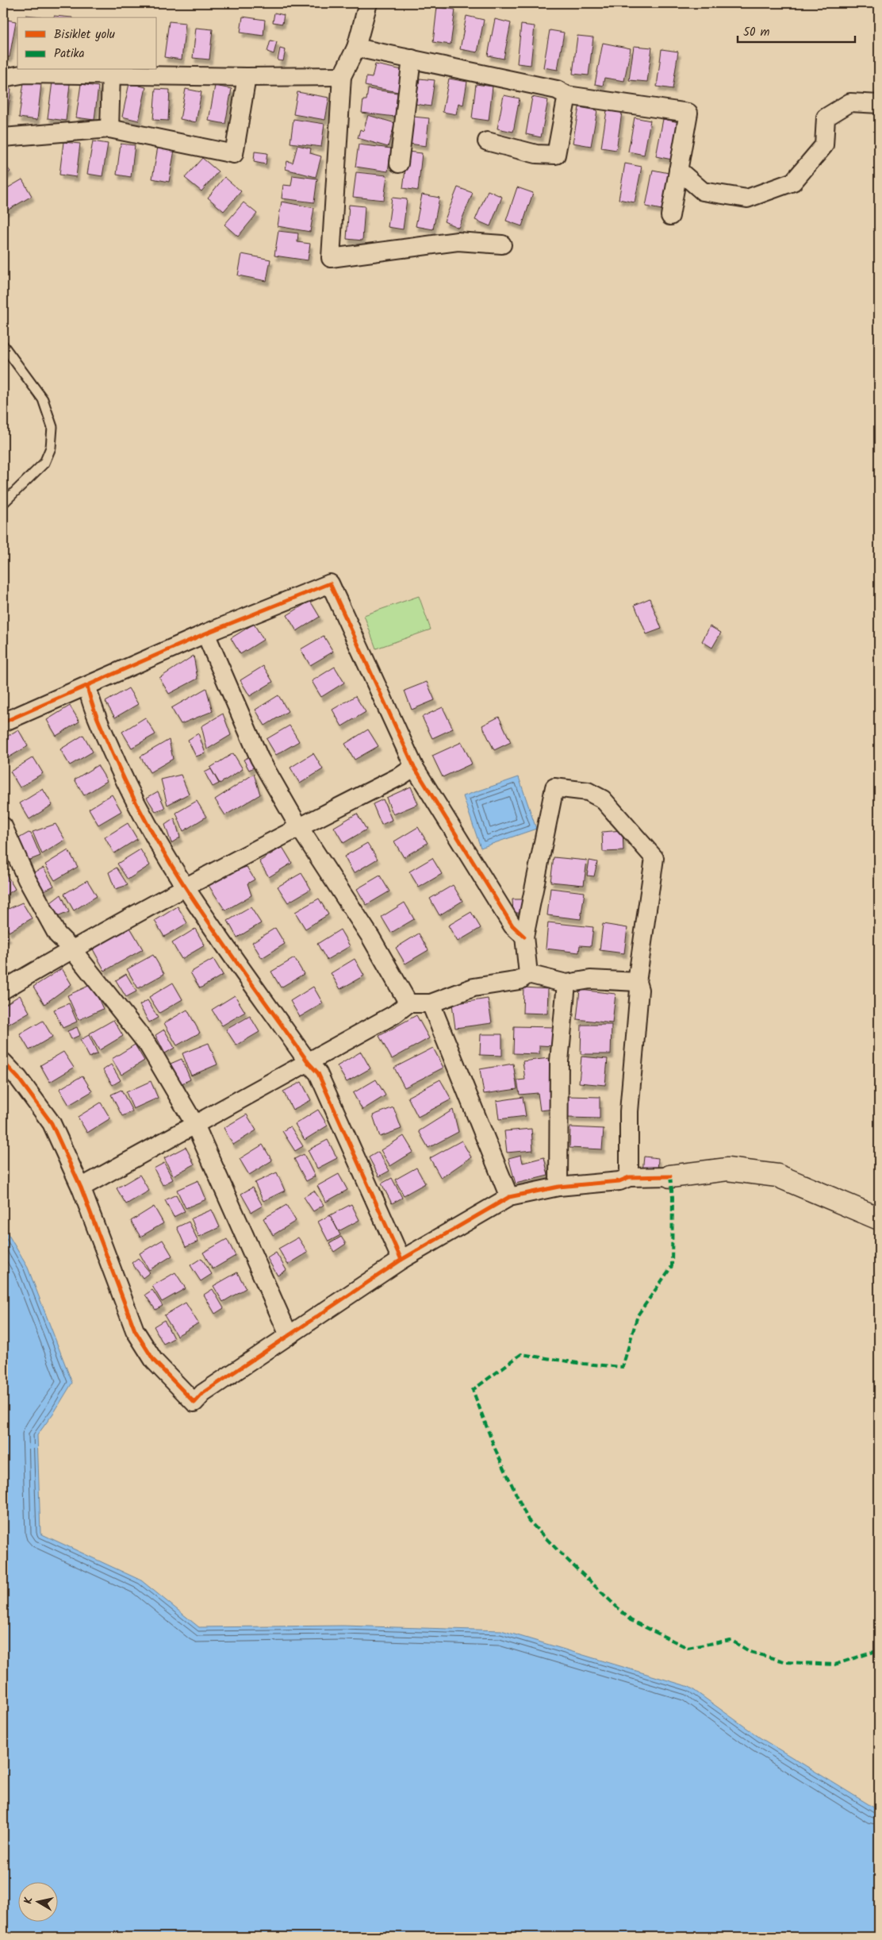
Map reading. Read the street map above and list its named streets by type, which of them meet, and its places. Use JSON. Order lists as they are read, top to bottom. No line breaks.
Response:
{"legend":["Bisiklet yolu","Patika"],"scale_bar":"50 m","north":"left"}
